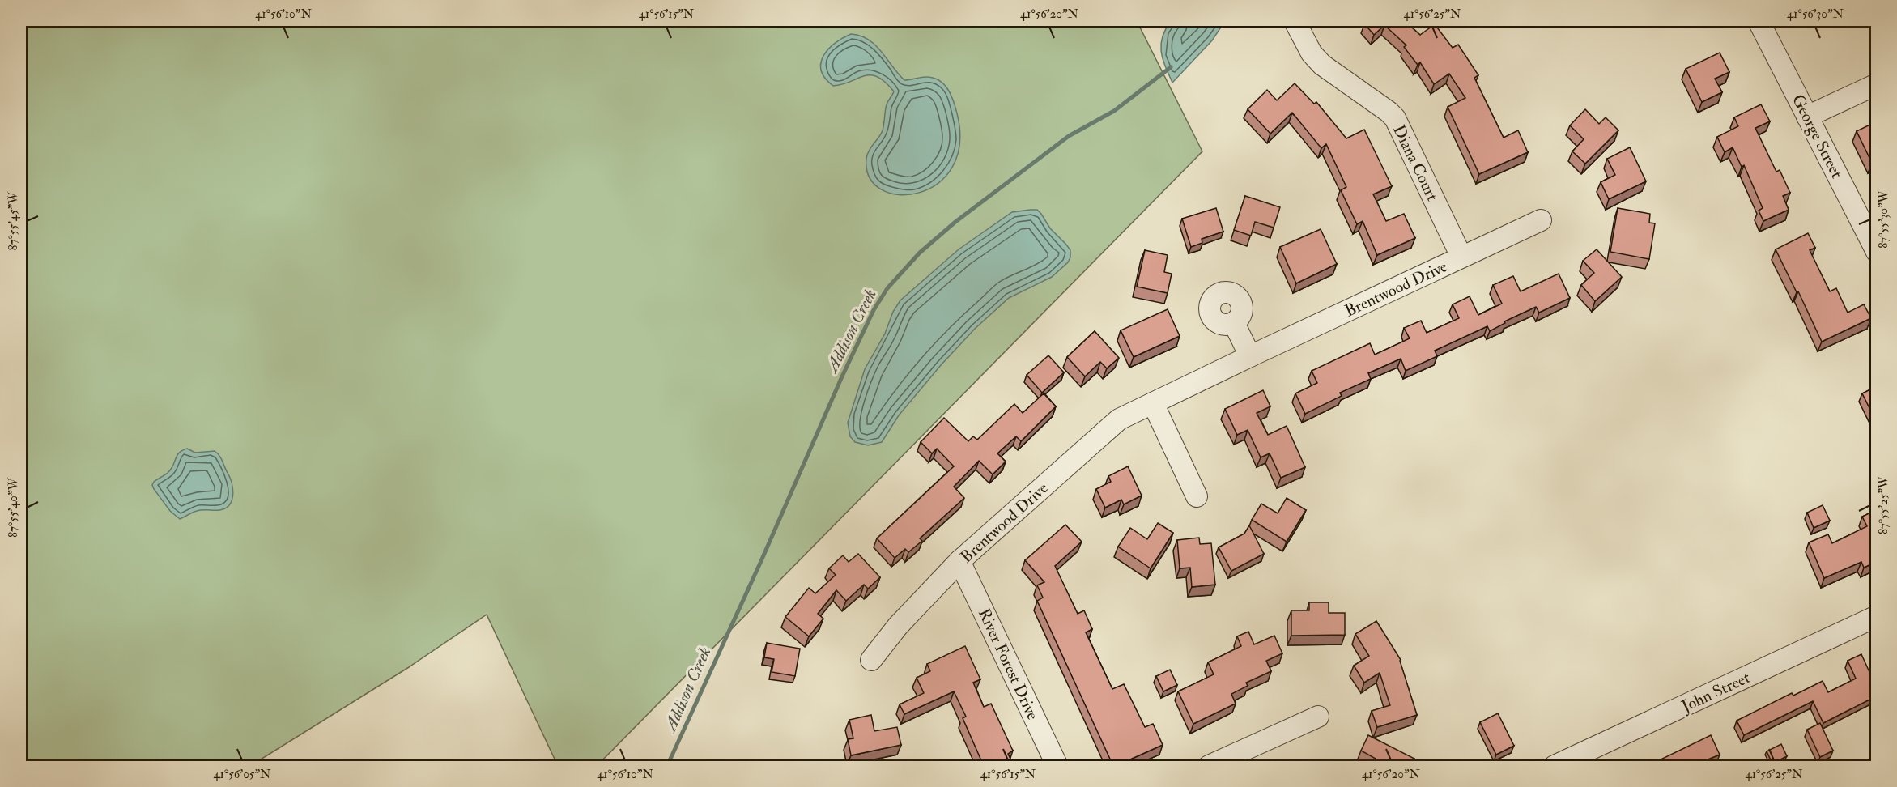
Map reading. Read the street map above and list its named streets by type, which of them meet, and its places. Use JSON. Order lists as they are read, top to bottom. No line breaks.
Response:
{"streets":{"street":["George Street","Diana Court","Brentwood Drive","River Forest Drive","John Street"]},"crossings":[["Diana Court","Brentwood Drive"],["Brentwood Drive","River Forest Drive"]],"water":["Addison Creek"],"coordinates":["41°56'10\"N","41°56'15\"N","41°56'20\"N","41°56'25\"N","41°56'30\"N","87°55'30\"W","87°55'45\"W","87°55'25\"W","87°55'40\"W","41°56'05\"N"]}
